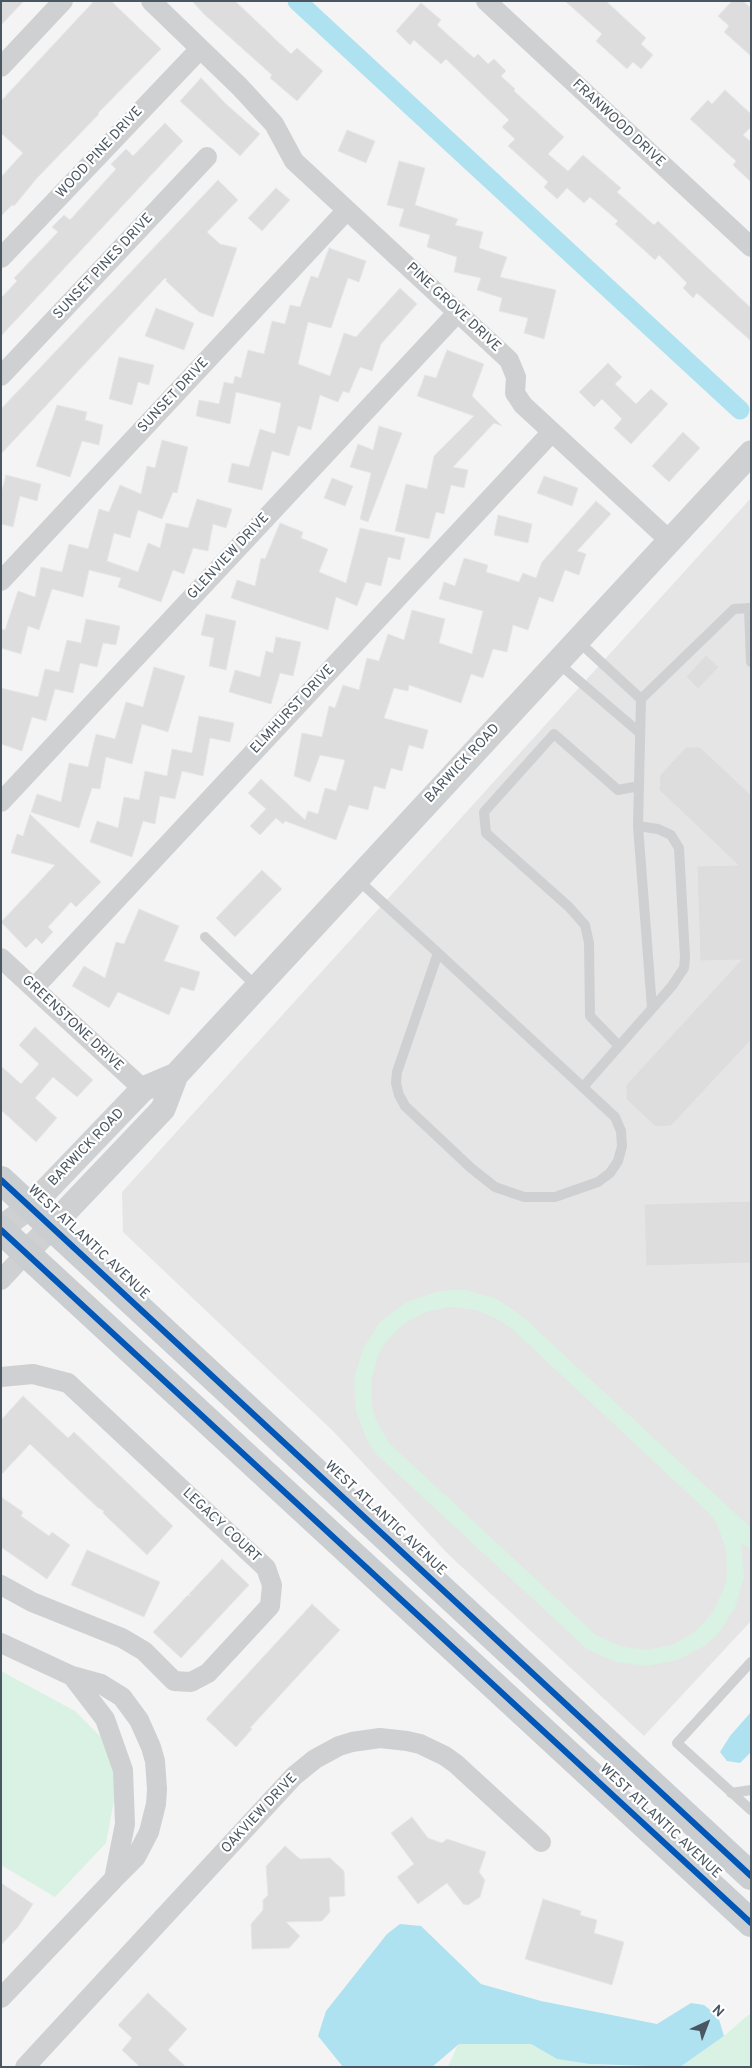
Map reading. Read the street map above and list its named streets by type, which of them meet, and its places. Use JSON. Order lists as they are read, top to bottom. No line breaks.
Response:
{"streets":{"main road":["WEST ATLANTIC AVENUE"],"street":["FRANWOOD DRIVE","WOOD PINE DRIVE","SUNSET PINES DRIVE","PINE GROVE DRIVE","SUNSET DRIVE","GLENVIEW DRIVE","ELMHURST DRIVE","BARWICK ROAD","GREENSTONE DRIVE","LEGACY COURT","OAKVIEW DRIVE"]},"crossings":[["PINE GROVE DRIVE","SUNSET DRIVE"],["PINE GROVE DRIVE","GLENVIEW DRIVE"],["PINE GROVE DRIVE","ELMHURST DRIVE"],["PINE GROVE DRIVE","BARWICK ROAD"],["ELMHURST DRIVE","GREENSTONE DRIVE"],["BARWICK ROAD","GREENSTONE DRIVE"],["BARWICK ROAD","WEST ATLANTIC AVENUE"]],"north":"top right"}
